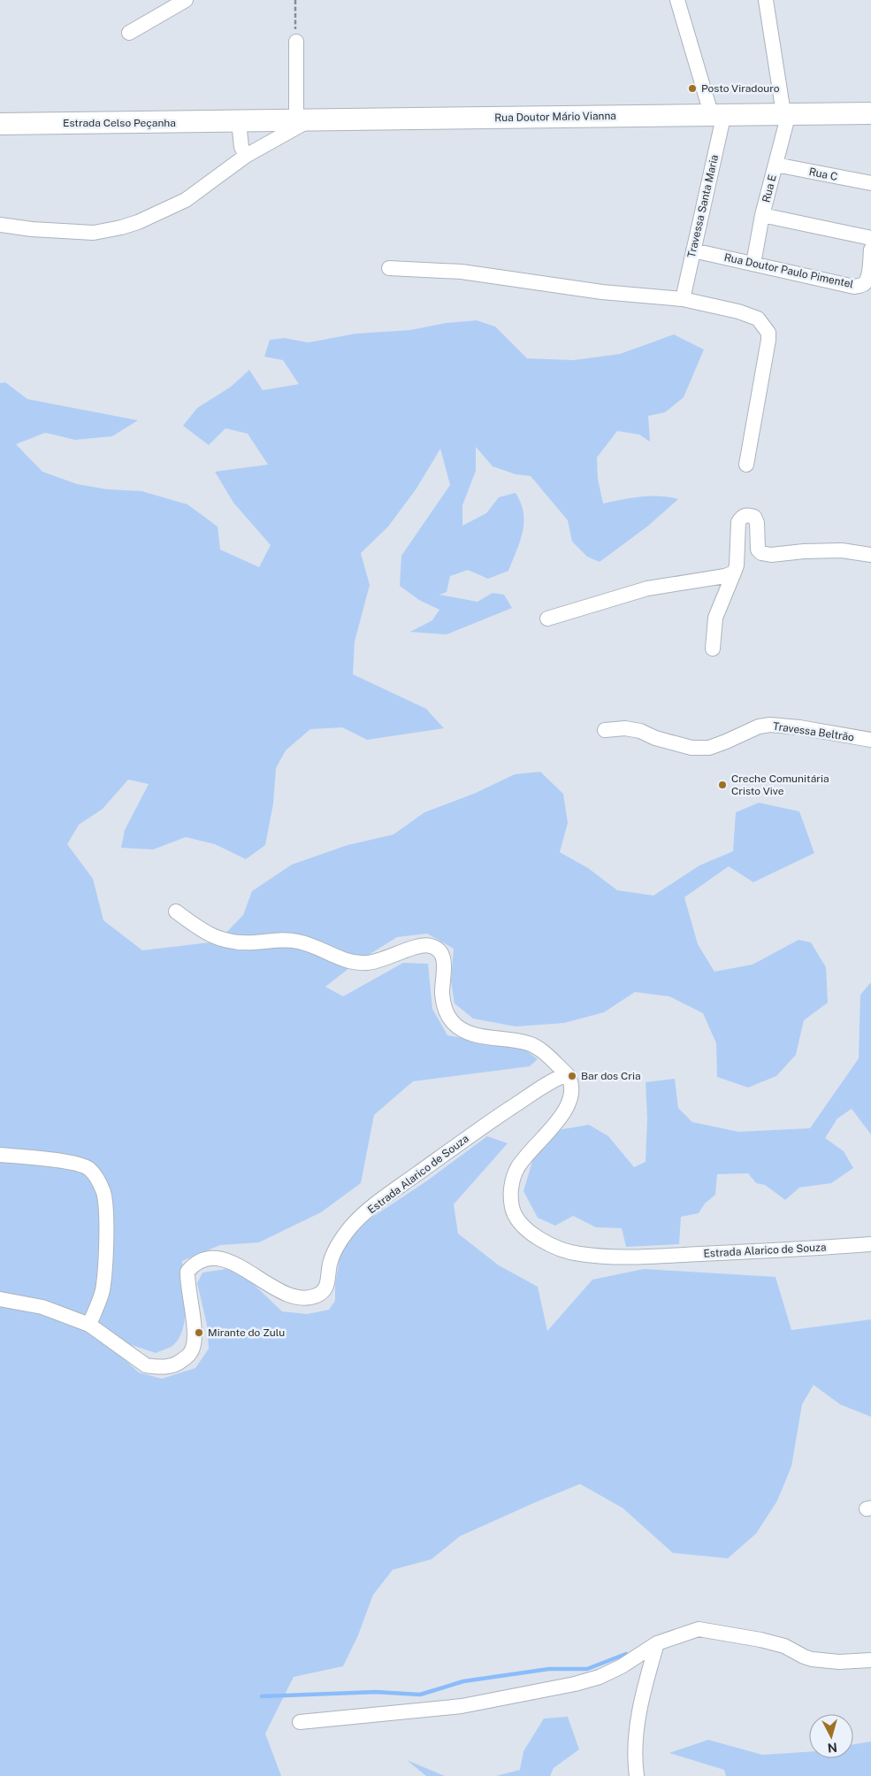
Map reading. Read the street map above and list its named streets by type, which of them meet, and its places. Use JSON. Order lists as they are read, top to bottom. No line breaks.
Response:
{"streets":{"main road":["Rua Doutor Mário Vianna","Estrada Celso Peçanha"],"street":["Rua C","Rua E","Travessa Santa Maria","Rua Doutor Paulo Pimentel","Travessa Beltrão","Estrada Alarico de Souza"]},"crossings":[["Rua Doutor Mário Vianna","Estrada Celso Peçanha"],["Rua Doutor Mário Vianna","Rua E"],["Rua Doutor Mário Vianna","Travessa Santa Maria"],["Rua C","Rua E"],["Rua E","Rua Doutor Paulo Pimentel"],["Travessa Santa Maria","Rua Doutor Paulo Pimentel"]],"places":["Posto Viradouro","Creche Comunitária Cristo Vive","Bar dos Cria","Mirante do Zulu"],"north":"bottom"}
